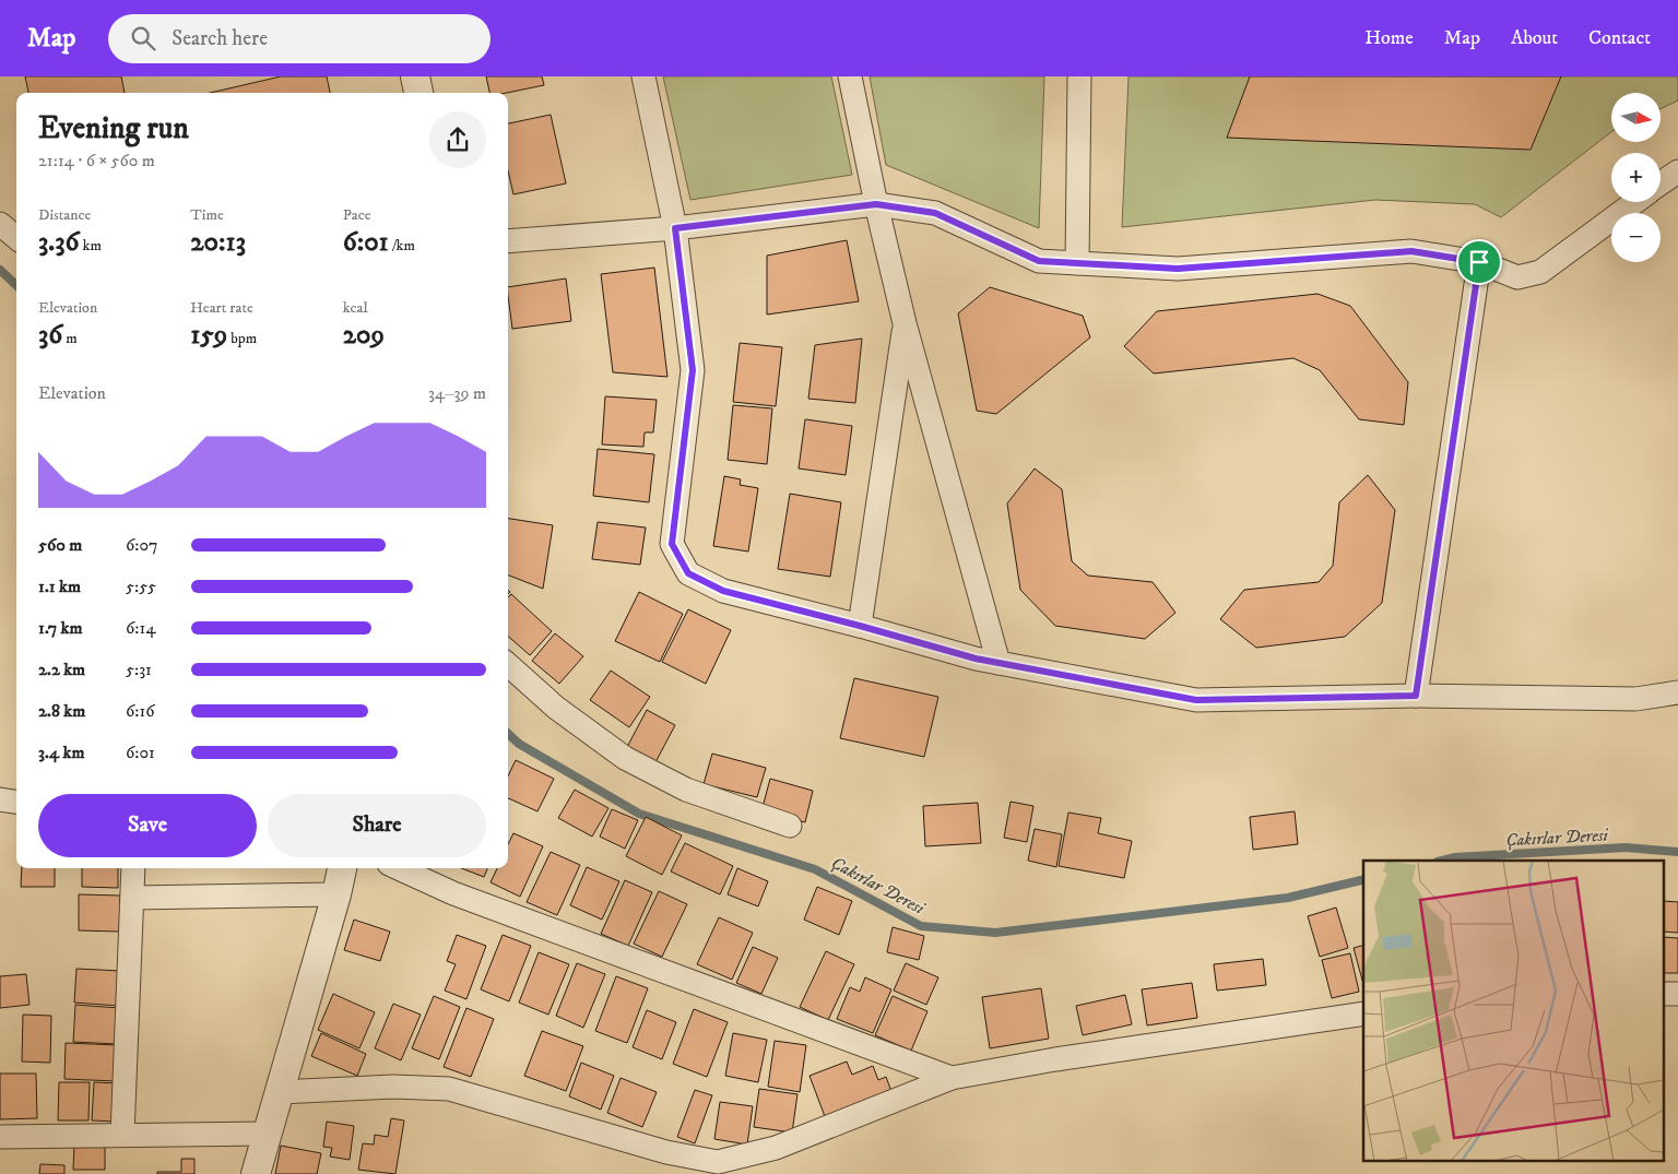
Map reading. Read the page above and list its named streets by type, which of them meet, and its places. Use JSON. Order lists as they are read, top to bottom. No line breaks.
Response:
{"water":["Çakırlar Deresi"],"north":"right","page":{"header":"Map","search":"Search here","nav":["Home","Map","About","Contact"],"map_buttons":["+","−"],"heading":["Evening run","21:14 · 6 × 560 m"],"stats":[["Distance","3.36 km"],["Time","20:13"],["Pace","6:01 /km"],["Elevation","36 m"],["Heart rate","159 bpm"],["kcal","209"]],"chart":["Elevation","34–39 m"],"list":[{"name":"560 m","note":"6:07"},{"name":"1.1 km","note":"5:55"},{"name":"1.7 km","note":"6:14"},{"name":"2.2 km","note":"5:31"},{"name":"2.8 km","note":"6:16"},{"name":"3.4 km","note":"6:01"}],"buttons":["Save","Share"]}}
